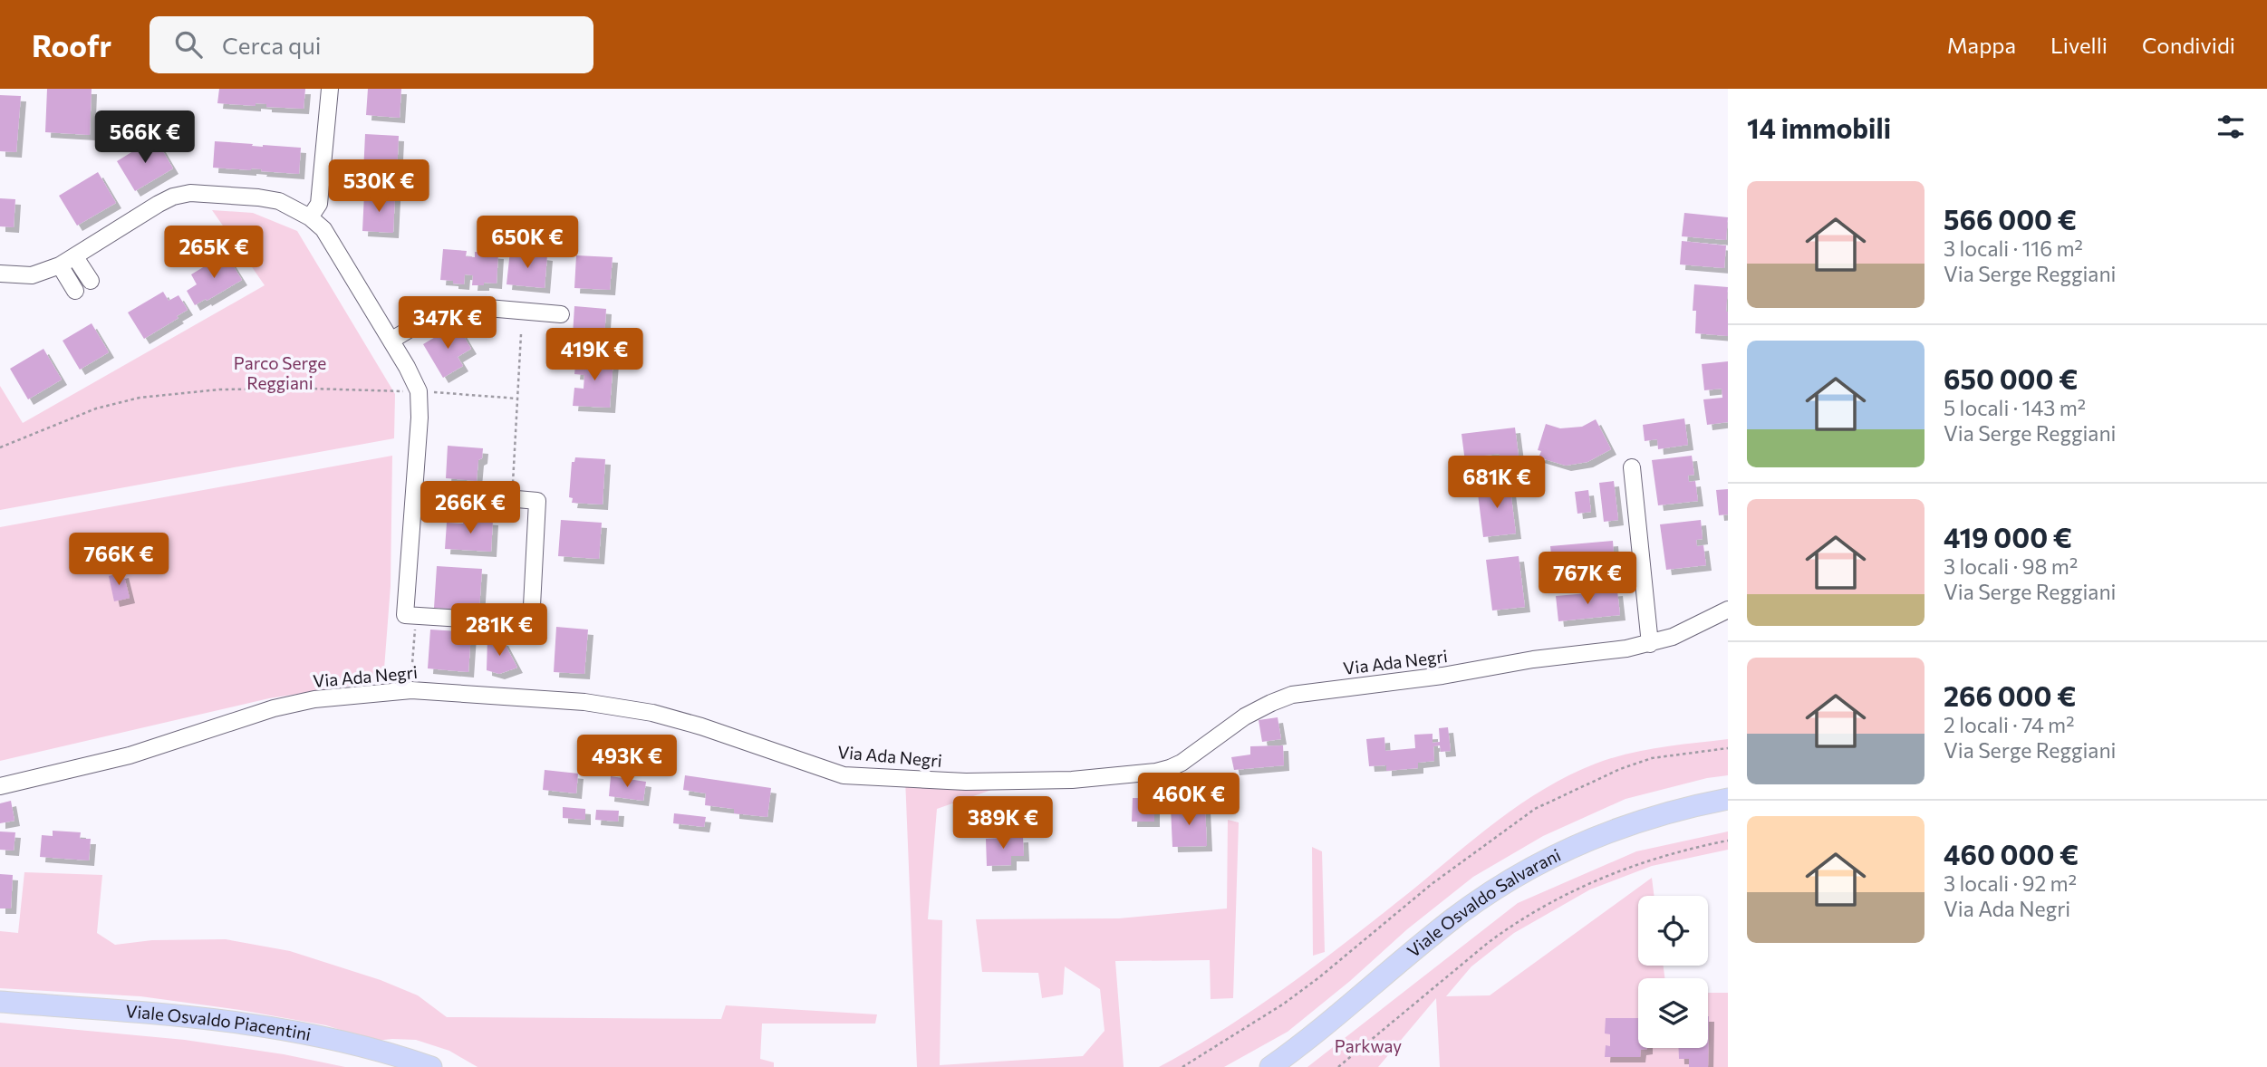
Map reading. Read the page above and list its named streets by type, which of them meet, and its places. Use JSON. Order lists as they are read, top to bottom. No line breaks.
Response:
{"streets":{"main road":["Viale Osvaldo Salvarani","Viale Osvaldo Piacentini"],"street":["Via Ada Negri"]},"parks":["Parco Serge Reggiani","Parkway"],"page":{"header":"Roofr","search":"Cerca qui","nav":["Mappa","Livelli","Condividi"],"heading":"14 immobili","price":["566K €","530K €","650K €","265K €","347K €","419K €","681K €","266K €","766K €","767K €","281K €","493K €","460K €","389K €"],"list":[{"name":"566 000 €","note":"3 locali · 116 m² · Via Serge Reggiani"},{"name":"650 000 €","note":"5 locali · 143 m² · Via Serge Reggiani"},{"name":"419 000 €","note":"3 locali · 98 m² · Via Serge Reggiani"},{"name":"266 000 €","note":"2 locali · 74 m² · Via Serge Reggiani"},{"name":"460 000 €","note":"3 locali · 92 m² · Via Ada Negri"}]}}
